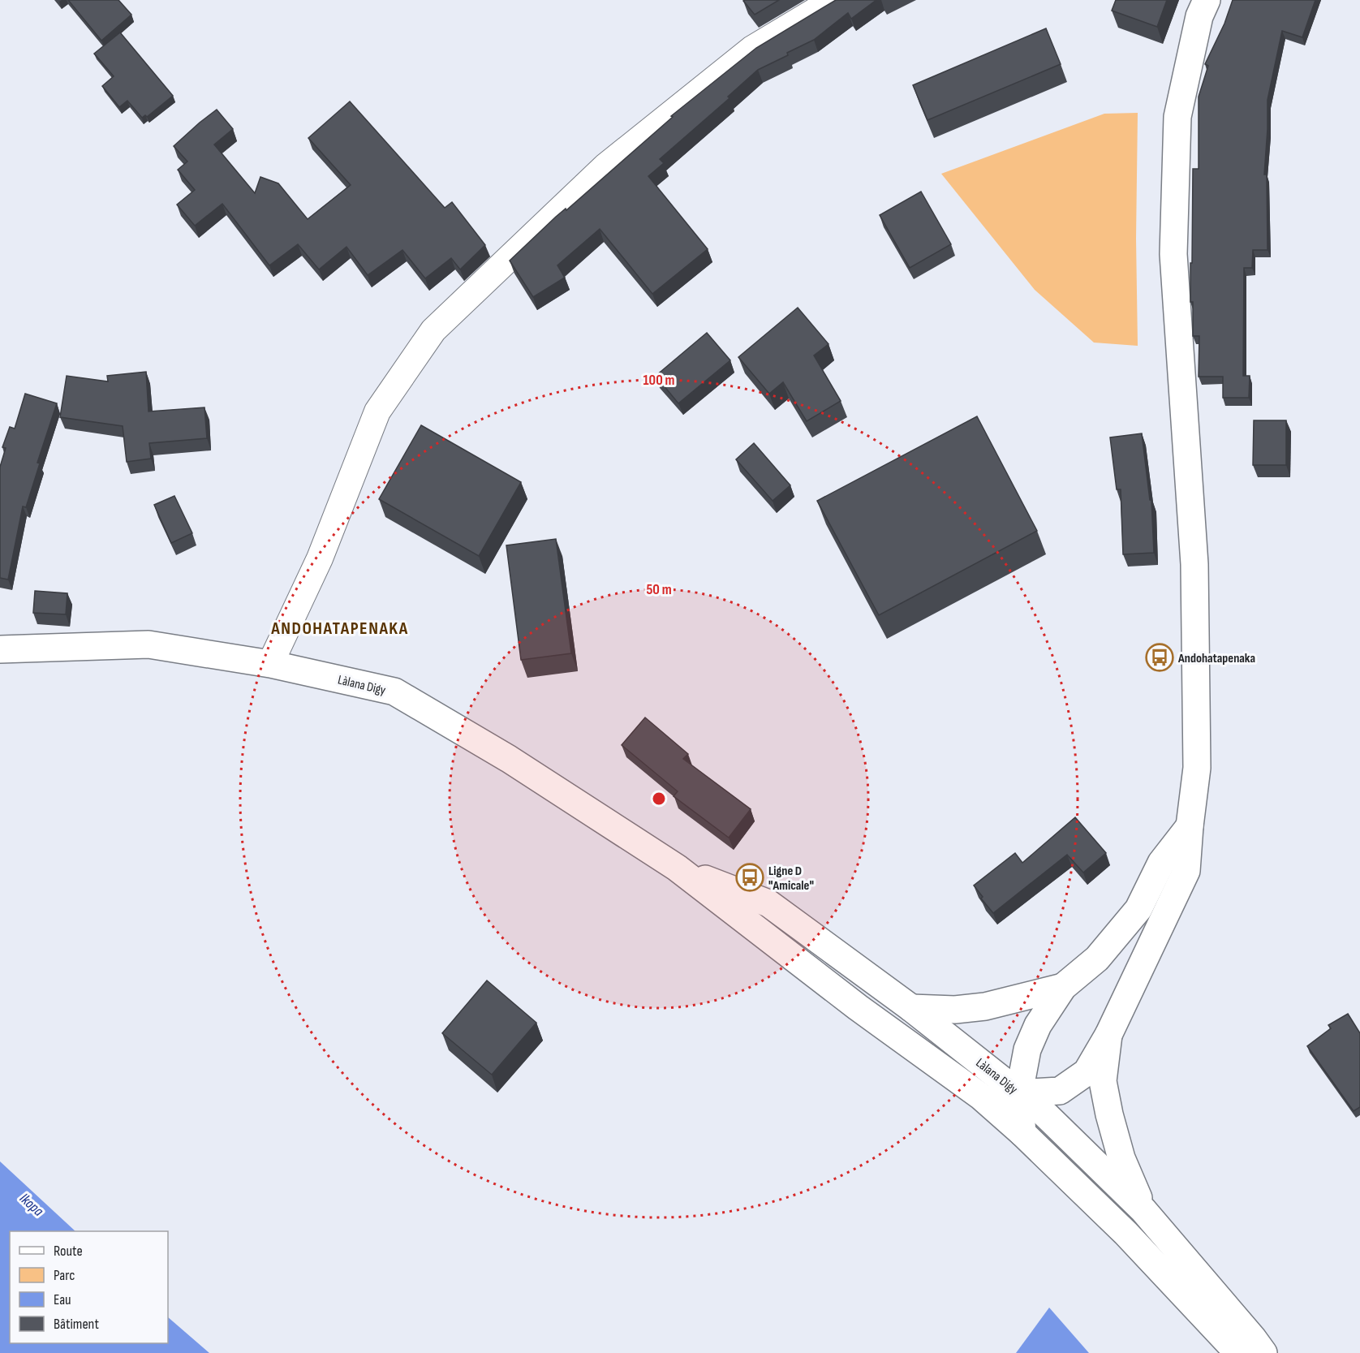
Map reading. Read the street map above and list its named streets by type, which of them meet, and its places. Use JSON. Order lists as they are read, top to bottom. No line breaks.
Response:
{"streets":{"main road":["Làlana Digy"]},"districts":["ANDOHATAPENAKA"],"water":["Ikopa"],"places":{"bus stop":["Andohatapenaka","Ligne D \"Amicale\""]},"legend":["Route","Parc","Eau","Bâtiment"],"rings":["100 m","50 m"]}
